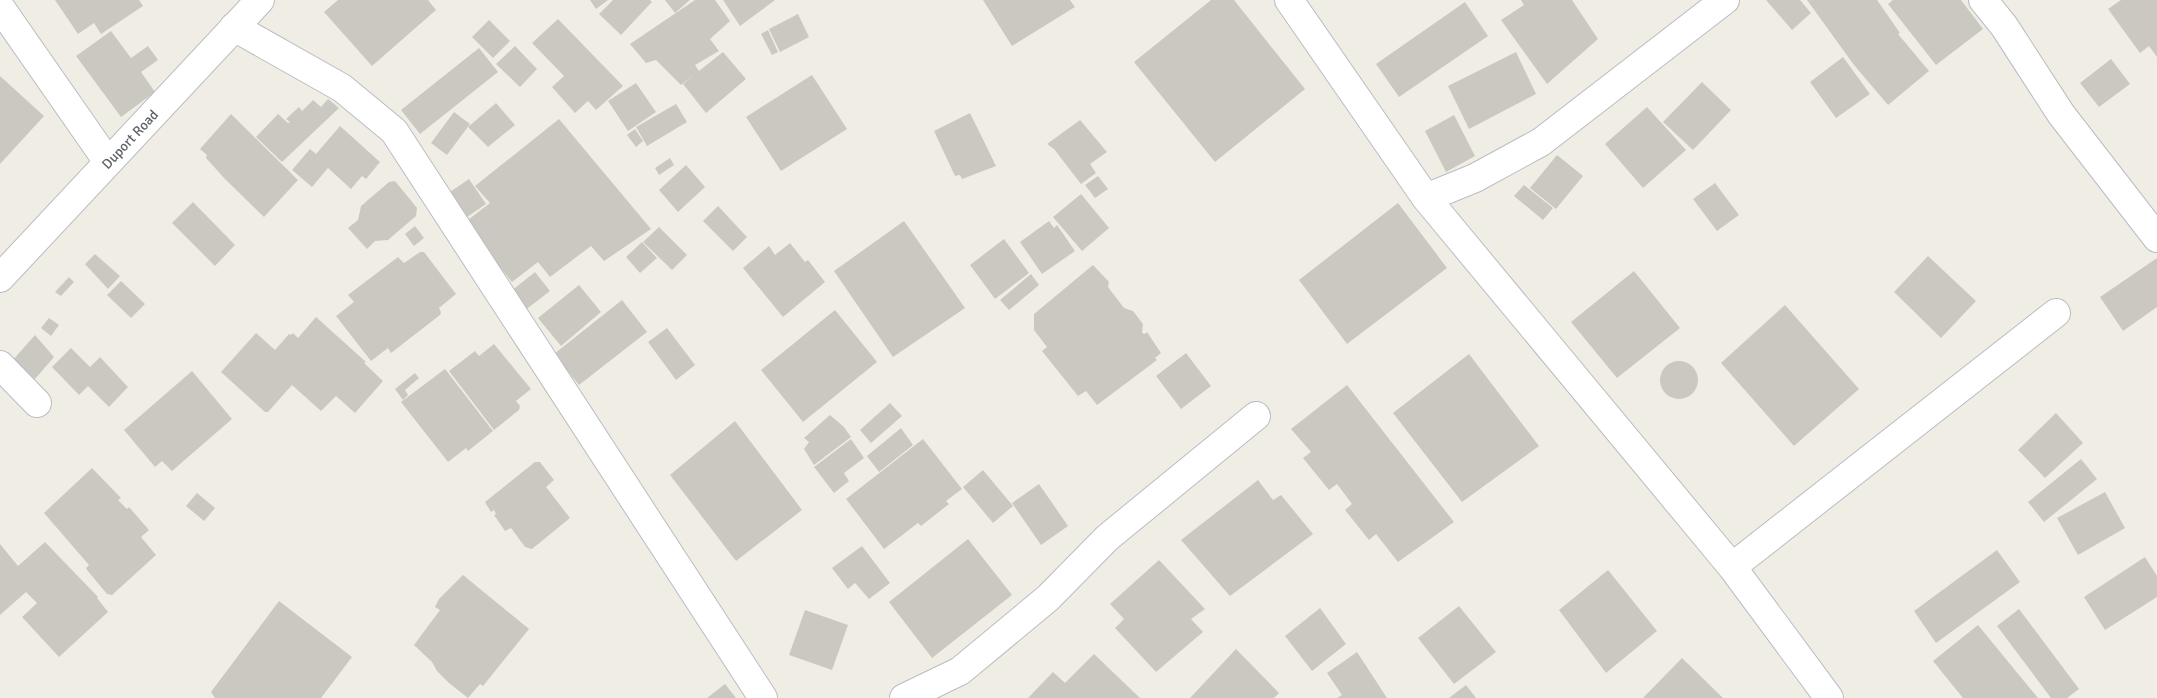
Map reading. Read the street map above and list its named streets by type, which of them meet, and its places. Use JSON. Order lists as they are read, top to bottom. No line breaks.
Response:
{"streets":{"street":["Duport Road"]}}
